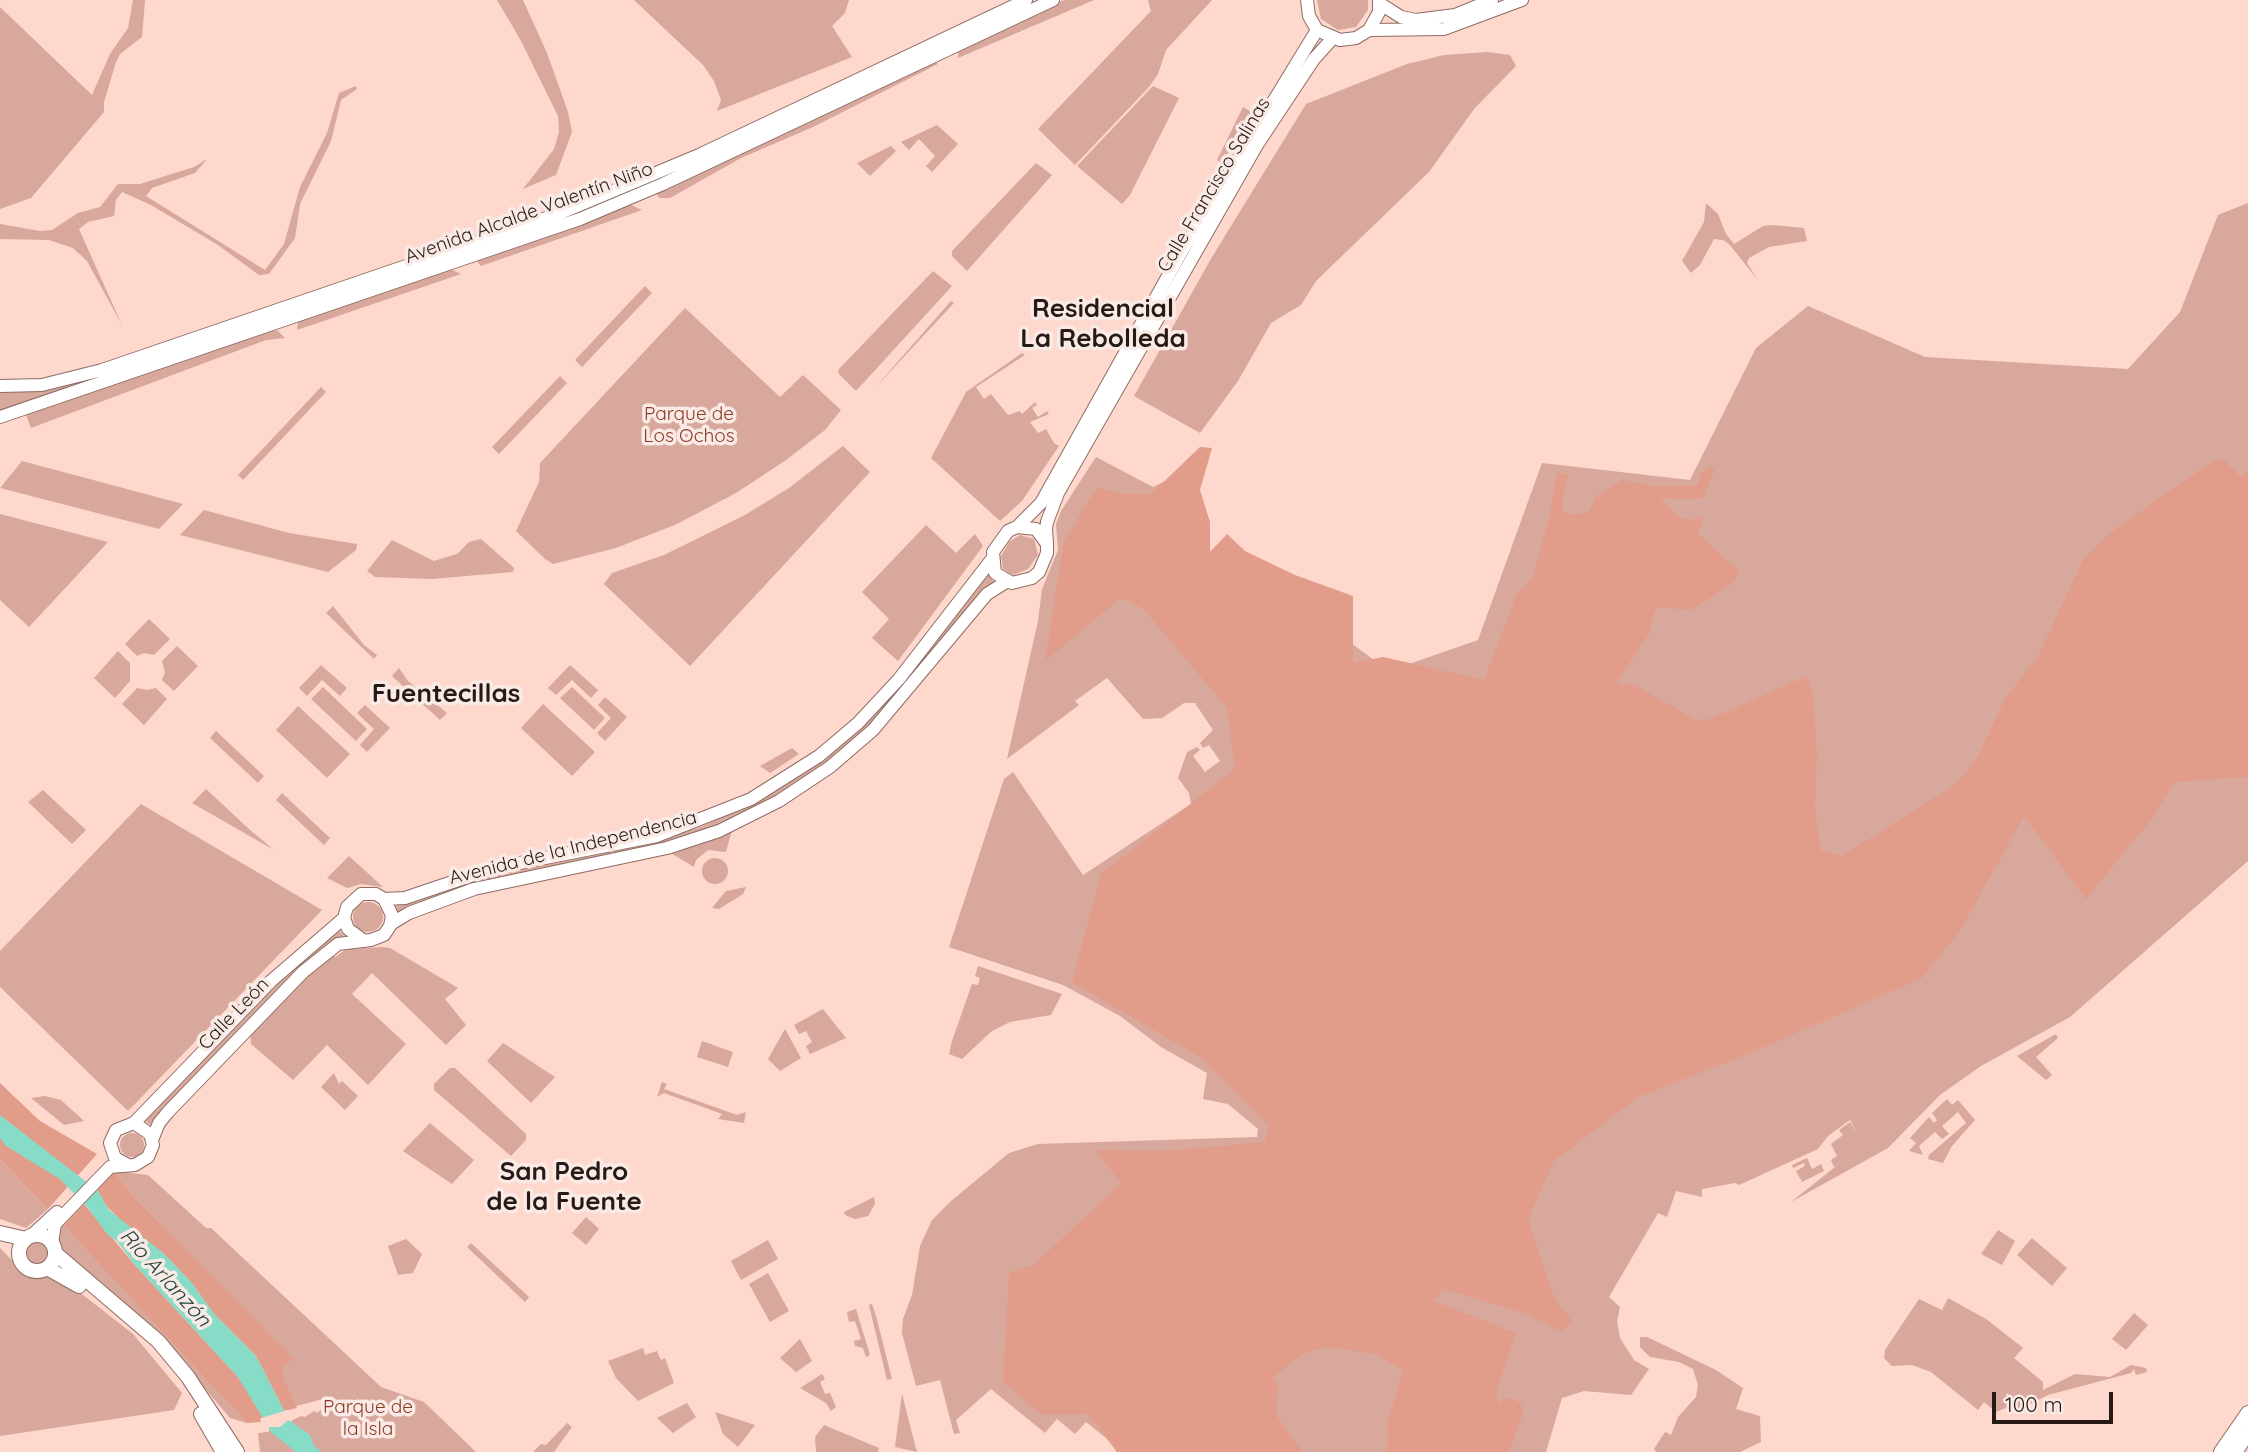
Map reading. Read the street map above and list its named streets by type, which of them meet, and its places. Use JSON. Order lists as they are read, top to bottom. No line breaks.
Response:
{"streets":{"main road":["Calle Francisco Salinas","Avenida Alcalde Valentín Niño","Avenida de la Independencia","Calle León"]},"crossings":[["Calle Francisco Salinas","Avenida de la Independencia"],["Avenida de la Independencia","Calle León"]],"districts":["Residencial La Rebolleda","Fuentecillas","San Pedro de la Fuente"],"water":["Río Arlanzón"],"parks":["Parque de Los Ochos","Parque de la Isla"],"scale_bar":"100 m"}
